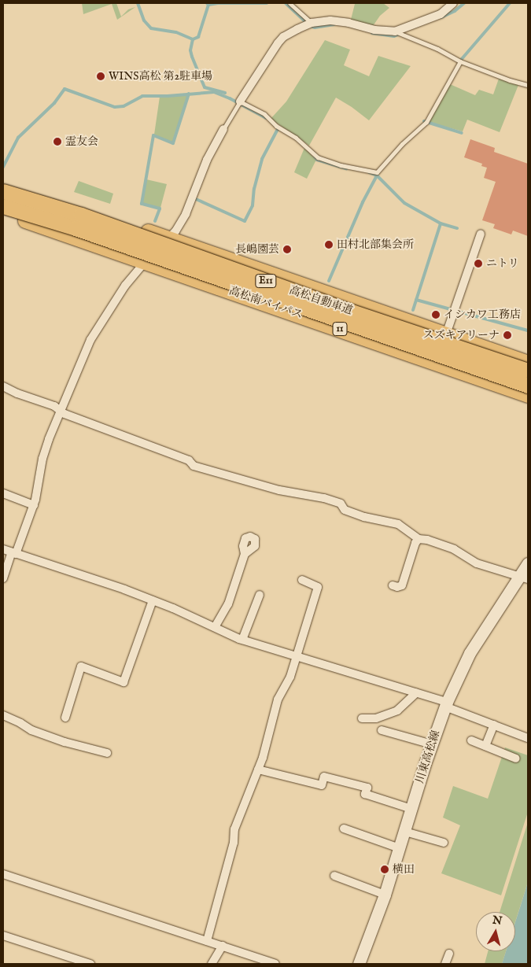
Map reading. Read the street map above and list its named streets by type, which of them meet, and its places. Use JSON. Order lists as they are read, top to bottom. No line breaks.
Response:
{"streets":{"highway":["E11","高松自動車道","高松南バイパス","11"],"main road":["川東高松線"]},"places":["WINS高松 第2駐車場","霊友会","田村北部集会所","長嶋園芸","ニトリ","イシカワ工務店","スズキアリーナ","横田"],"north":"top"}
